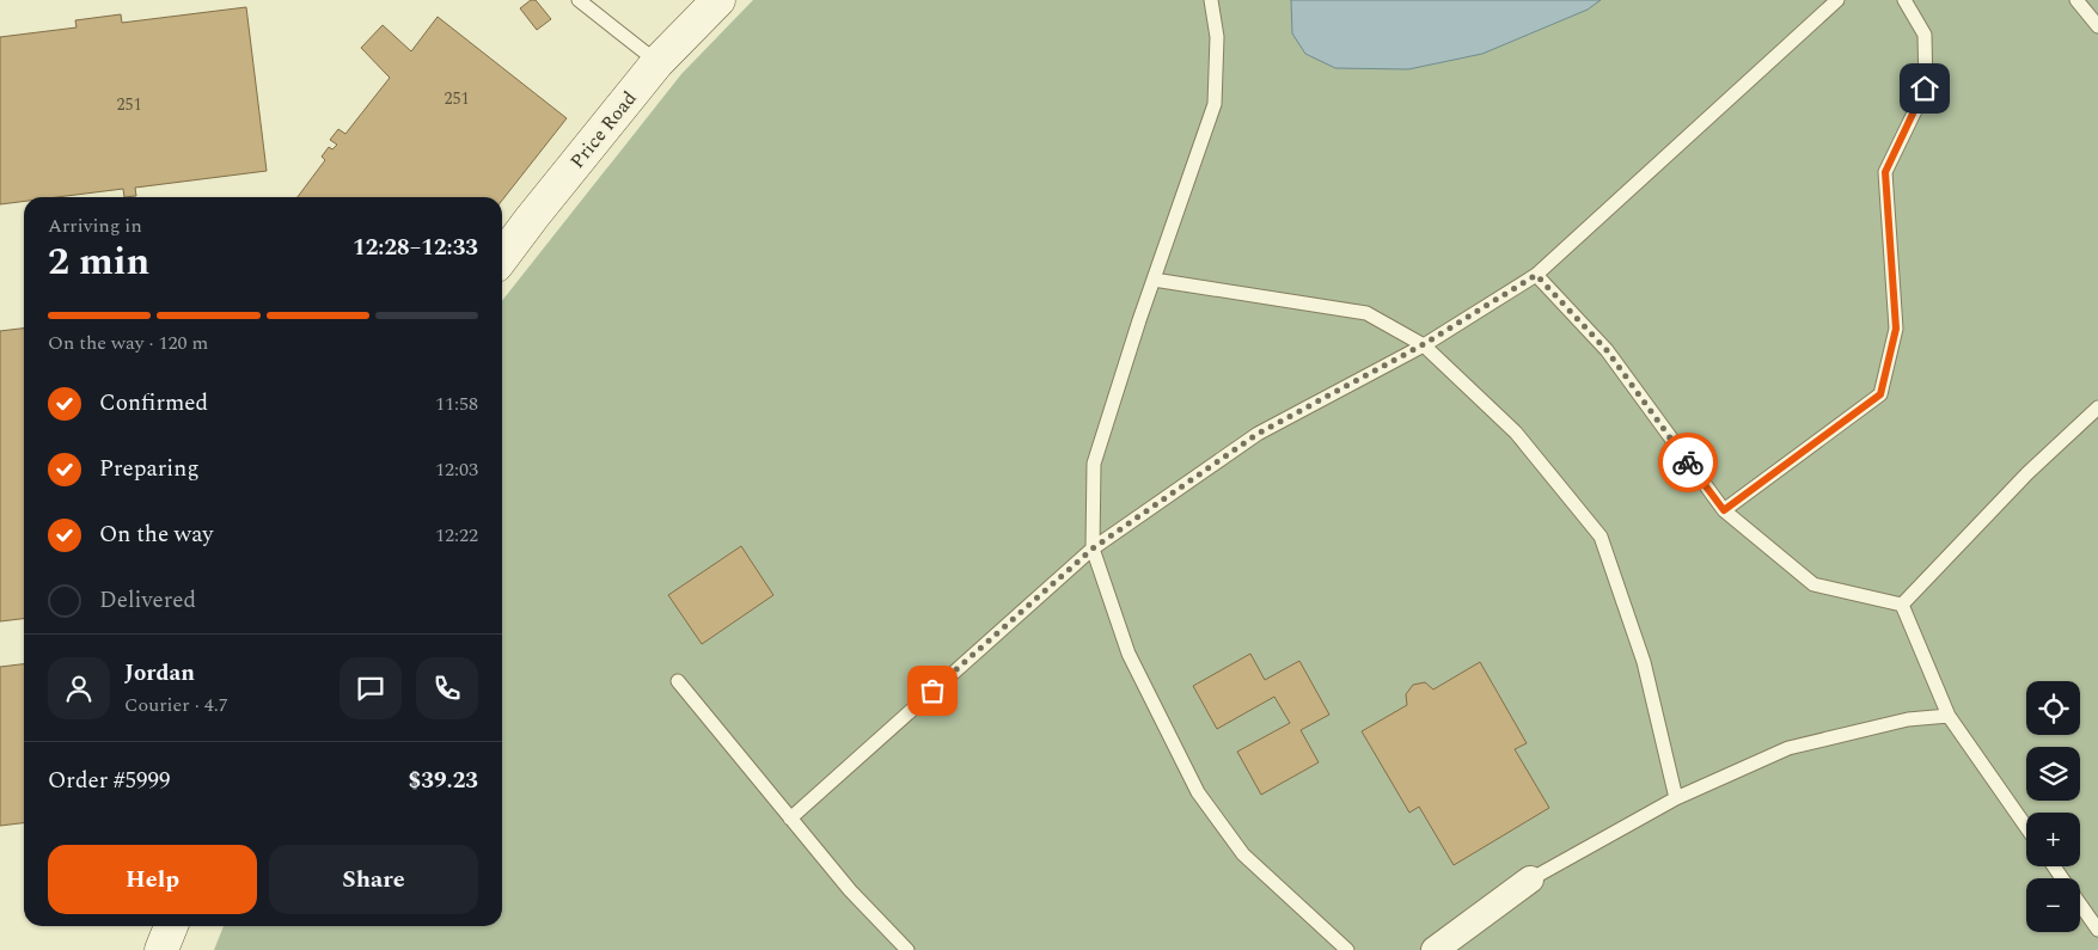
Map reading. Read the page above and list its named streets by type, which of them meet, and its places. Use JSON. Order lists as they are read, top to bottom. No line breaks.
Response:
{"streets":{"street":["Price Road"]},"house_numbers":["251","251"],"page":{"heading":["2 min","Arriving in","12:28–12:33"],"panel":["Jordan","Courier · 4.7","Order #5999","$39.23"],"bar":"On the way · 120 m","list":[["Confirmed","11:58"],["Preparing","12:03"],["On the way","12:22"],"Delivered"],"map_buttons":["+","−"],"buttons":["Help","Share"]}}
